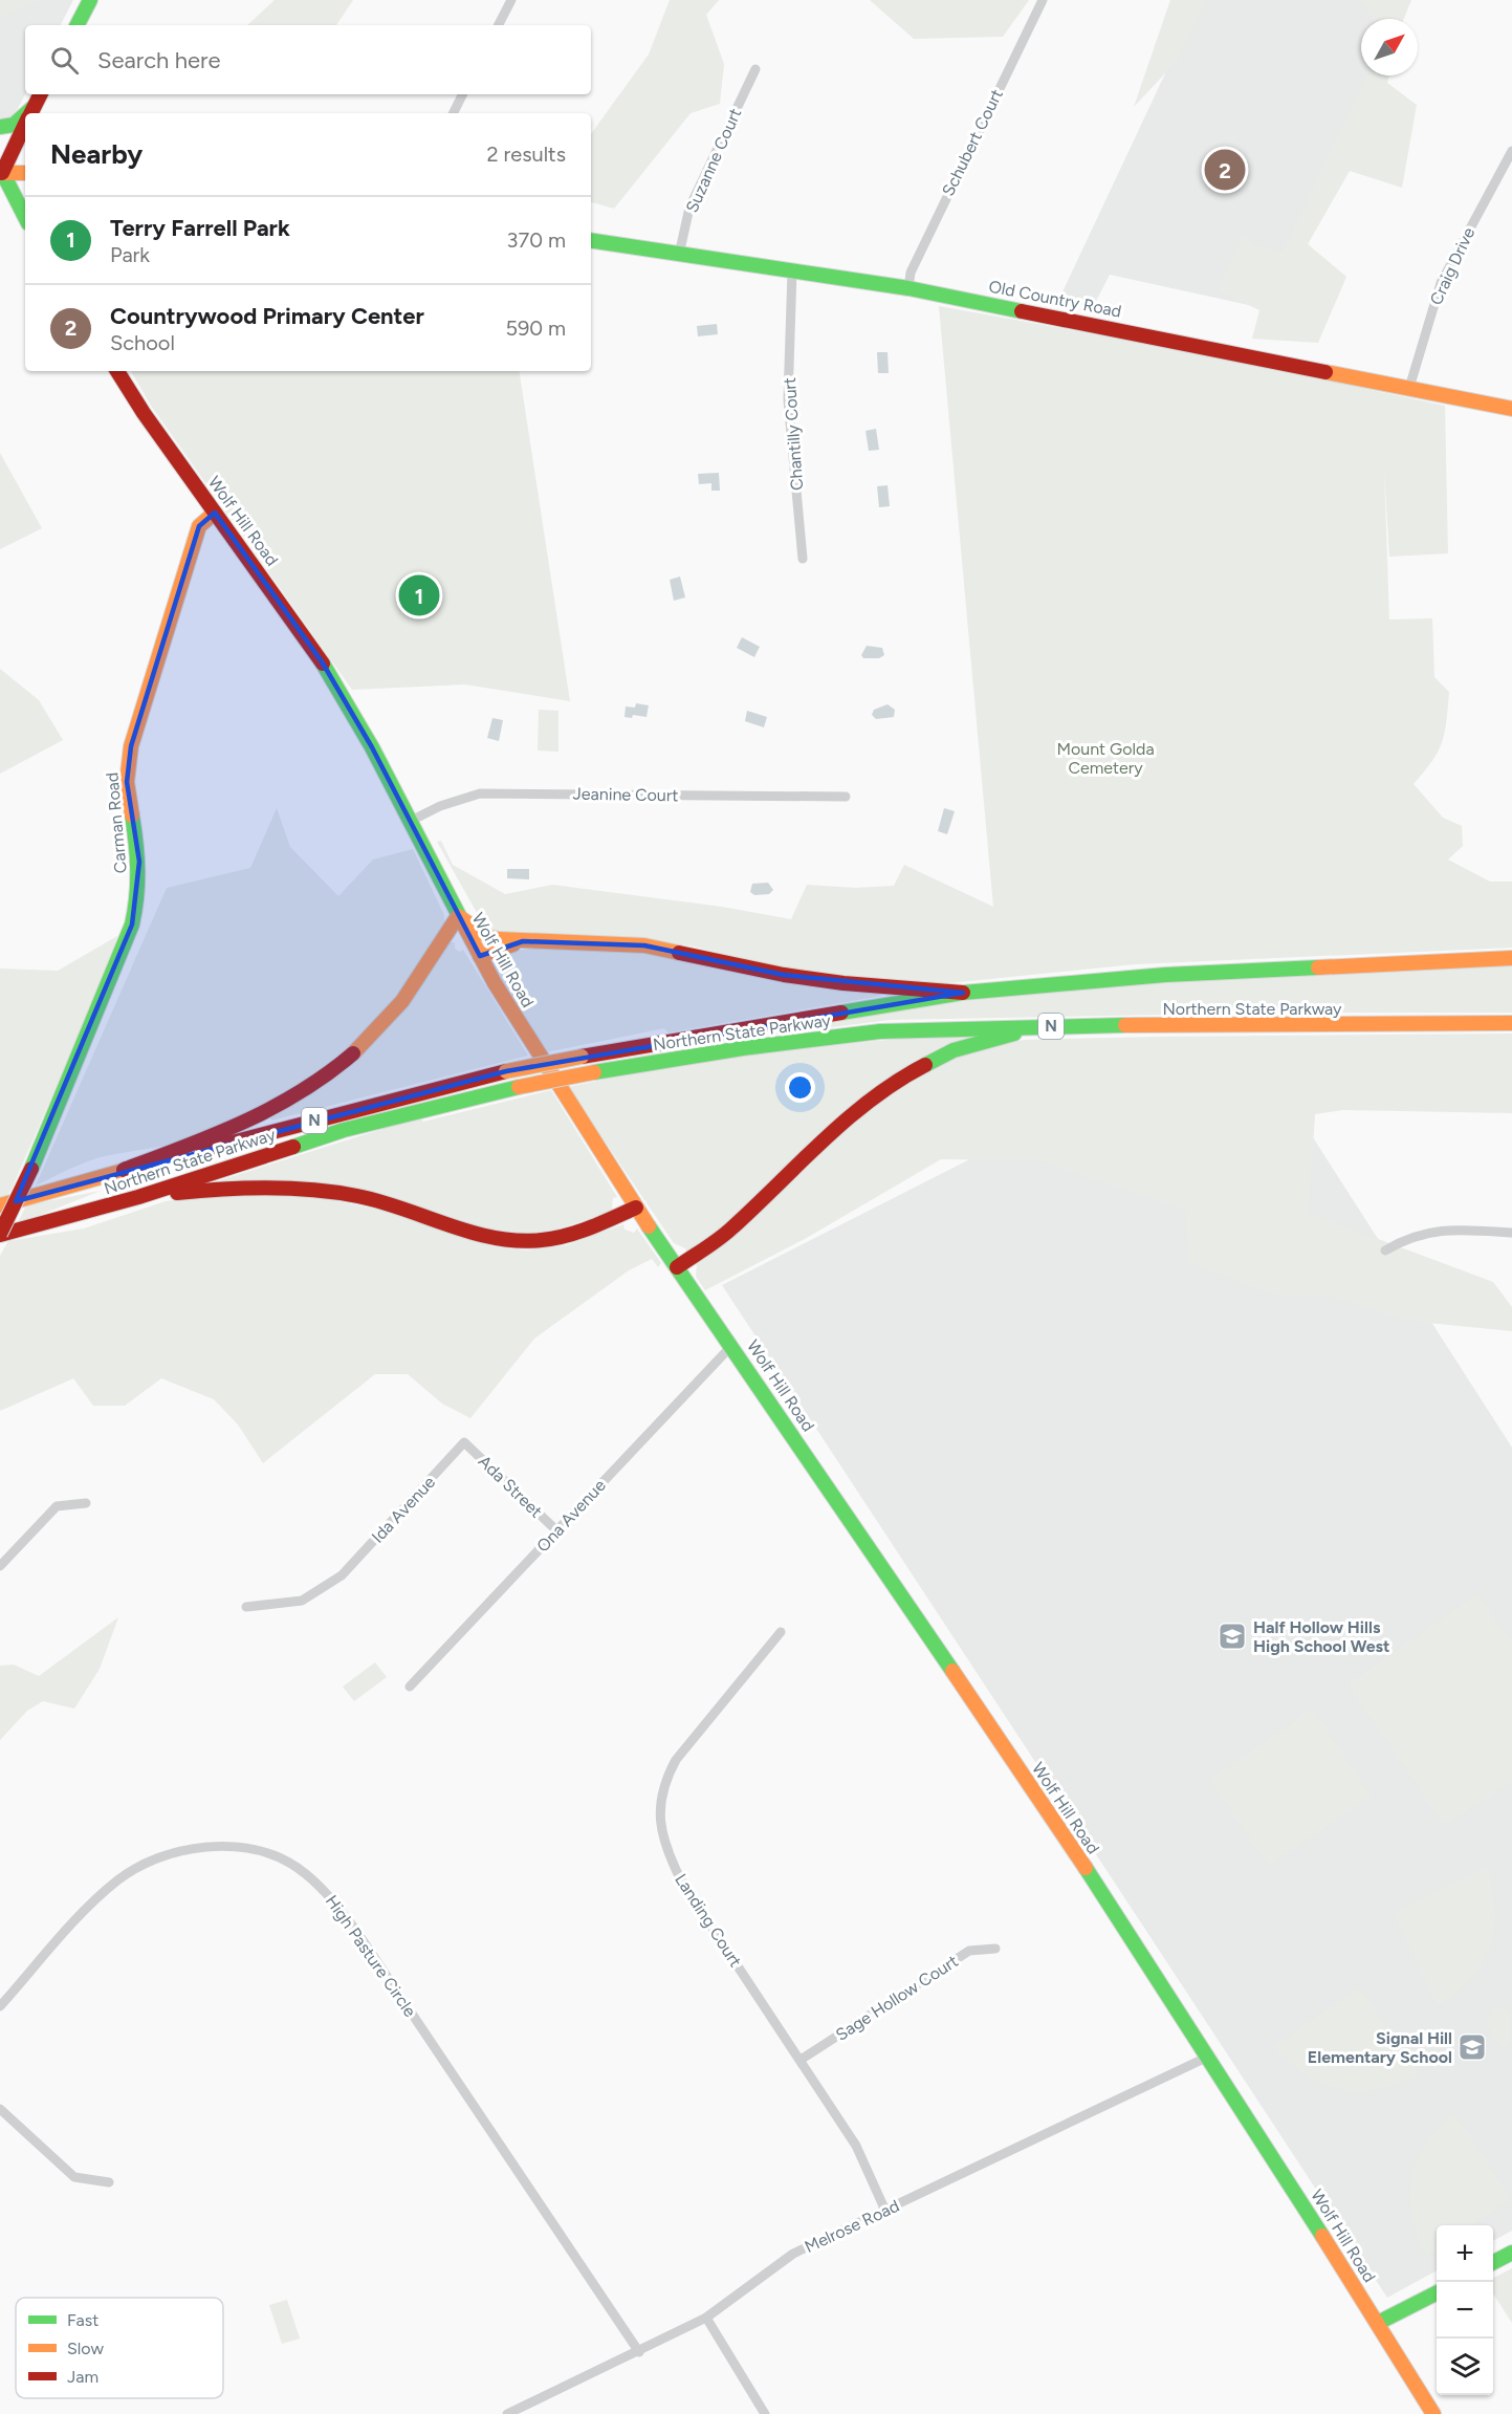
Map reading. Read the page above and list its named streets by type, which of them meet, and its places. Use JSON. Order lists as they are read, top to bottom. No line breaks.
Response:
{"streets":{"main road":["Old Country Road","Wolf Hill Road","Carman Road","Northern State Parkway","N"],"street":["Schubert Court","Suzanne Court","Craig Drive","Chantilly Court","Jeanine Court","Ada Street","Ida Avenue","Ona Avenue","Landing Court","High Pasture Circle","Sage Hollow Court","Melrose Road"]},"crossings":[["Schubert Court","Old Country Road"],["Suzanne Court","Old Country Road"],["Craig Drive","Old Country Road"],["Old Country Road","Chantilly Court"],["Wolf Hill Road","Jeanine Court"],["Wolf Hill Road","Carman Road"],["Wolf Hill Road","Ona Avenue"],["Wolf Hill Road","Melrose Road"],["Carman Road","Northern State Parkway"],["Ada Street","Ida Avenue"],["Ada Street","Ona Avenue"],["Landing Court","Sage Hollow Court"],["Landing Court","Melrose Road"],["High Pasture Circle","Melrose Road"]],"parks":["Mount Golda Cemetery"],"places":{"school or university":["Half Hollow Hills High School West","Signal Hill Elementary School"]},"legend":["Fast","Slow","Jam"],"north":"top right","page":{"search":"Search here","heading":["Nearby","2 results"],"pins":["2","1"],"list":[{"mark":"1","name":"Terry Farrell Park","note":"Park","value":"370 m"},{"mark":"2","name":"Countrywood Primary Center","note":"School","value":"590 m"}],"map_buttons":["+","−"]}}
